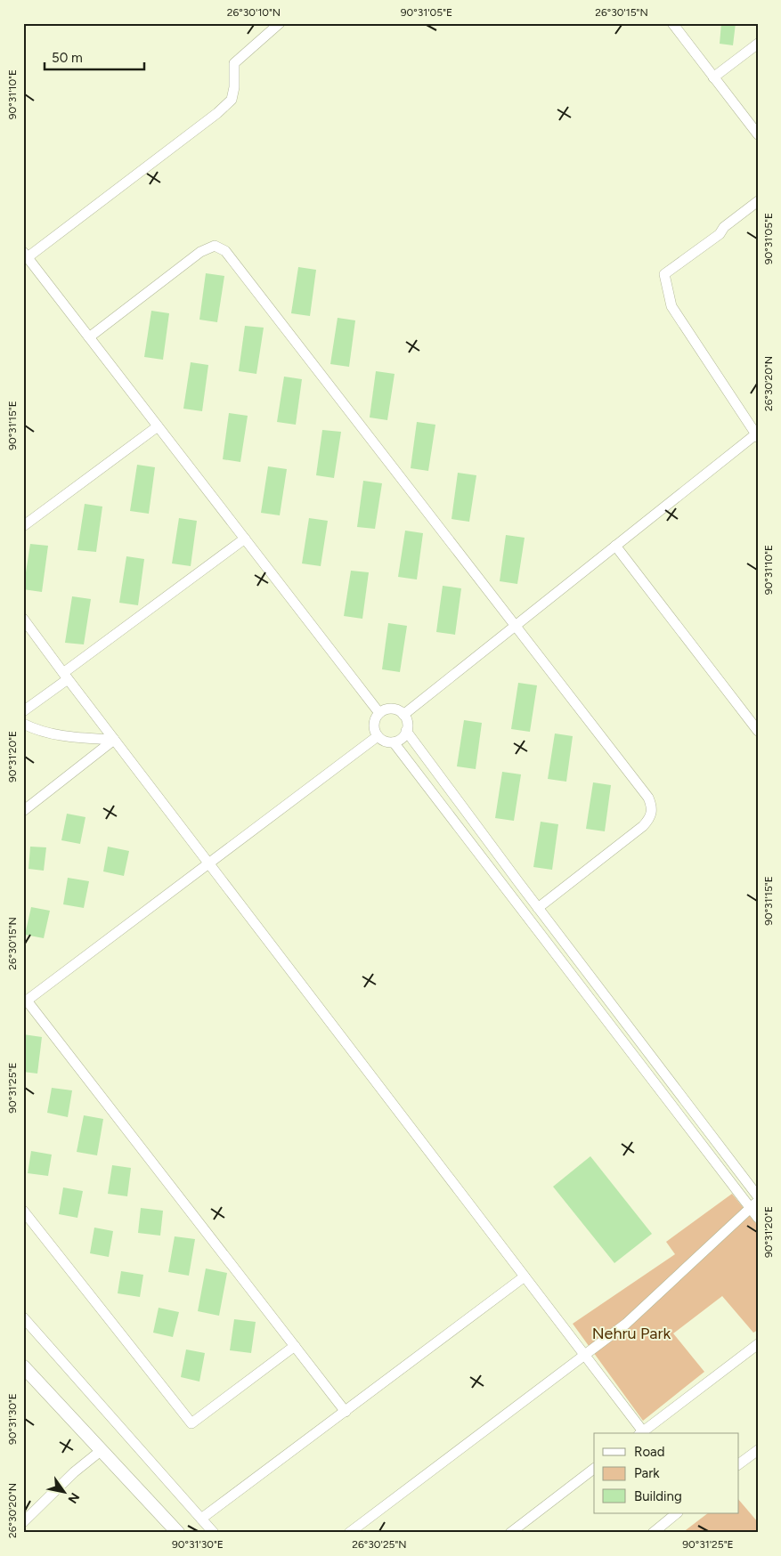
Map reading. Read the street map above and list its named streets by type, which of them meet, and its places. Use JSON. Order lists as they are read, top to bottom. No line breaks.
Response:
{"parks":["Nehru Park"],"legend":["Road","Park","Building"],"scale_bar":"50 m","north":"bottom right","coordinates":["26°30'10\"N","90°31'05\"E","26°30'15\"N","90°31'10\"E","26°30'20\"N","90°31'15\"E","90°31'20\"E","90°31'25\"E","90°31'30\"E","26°30'25\"N"]}
